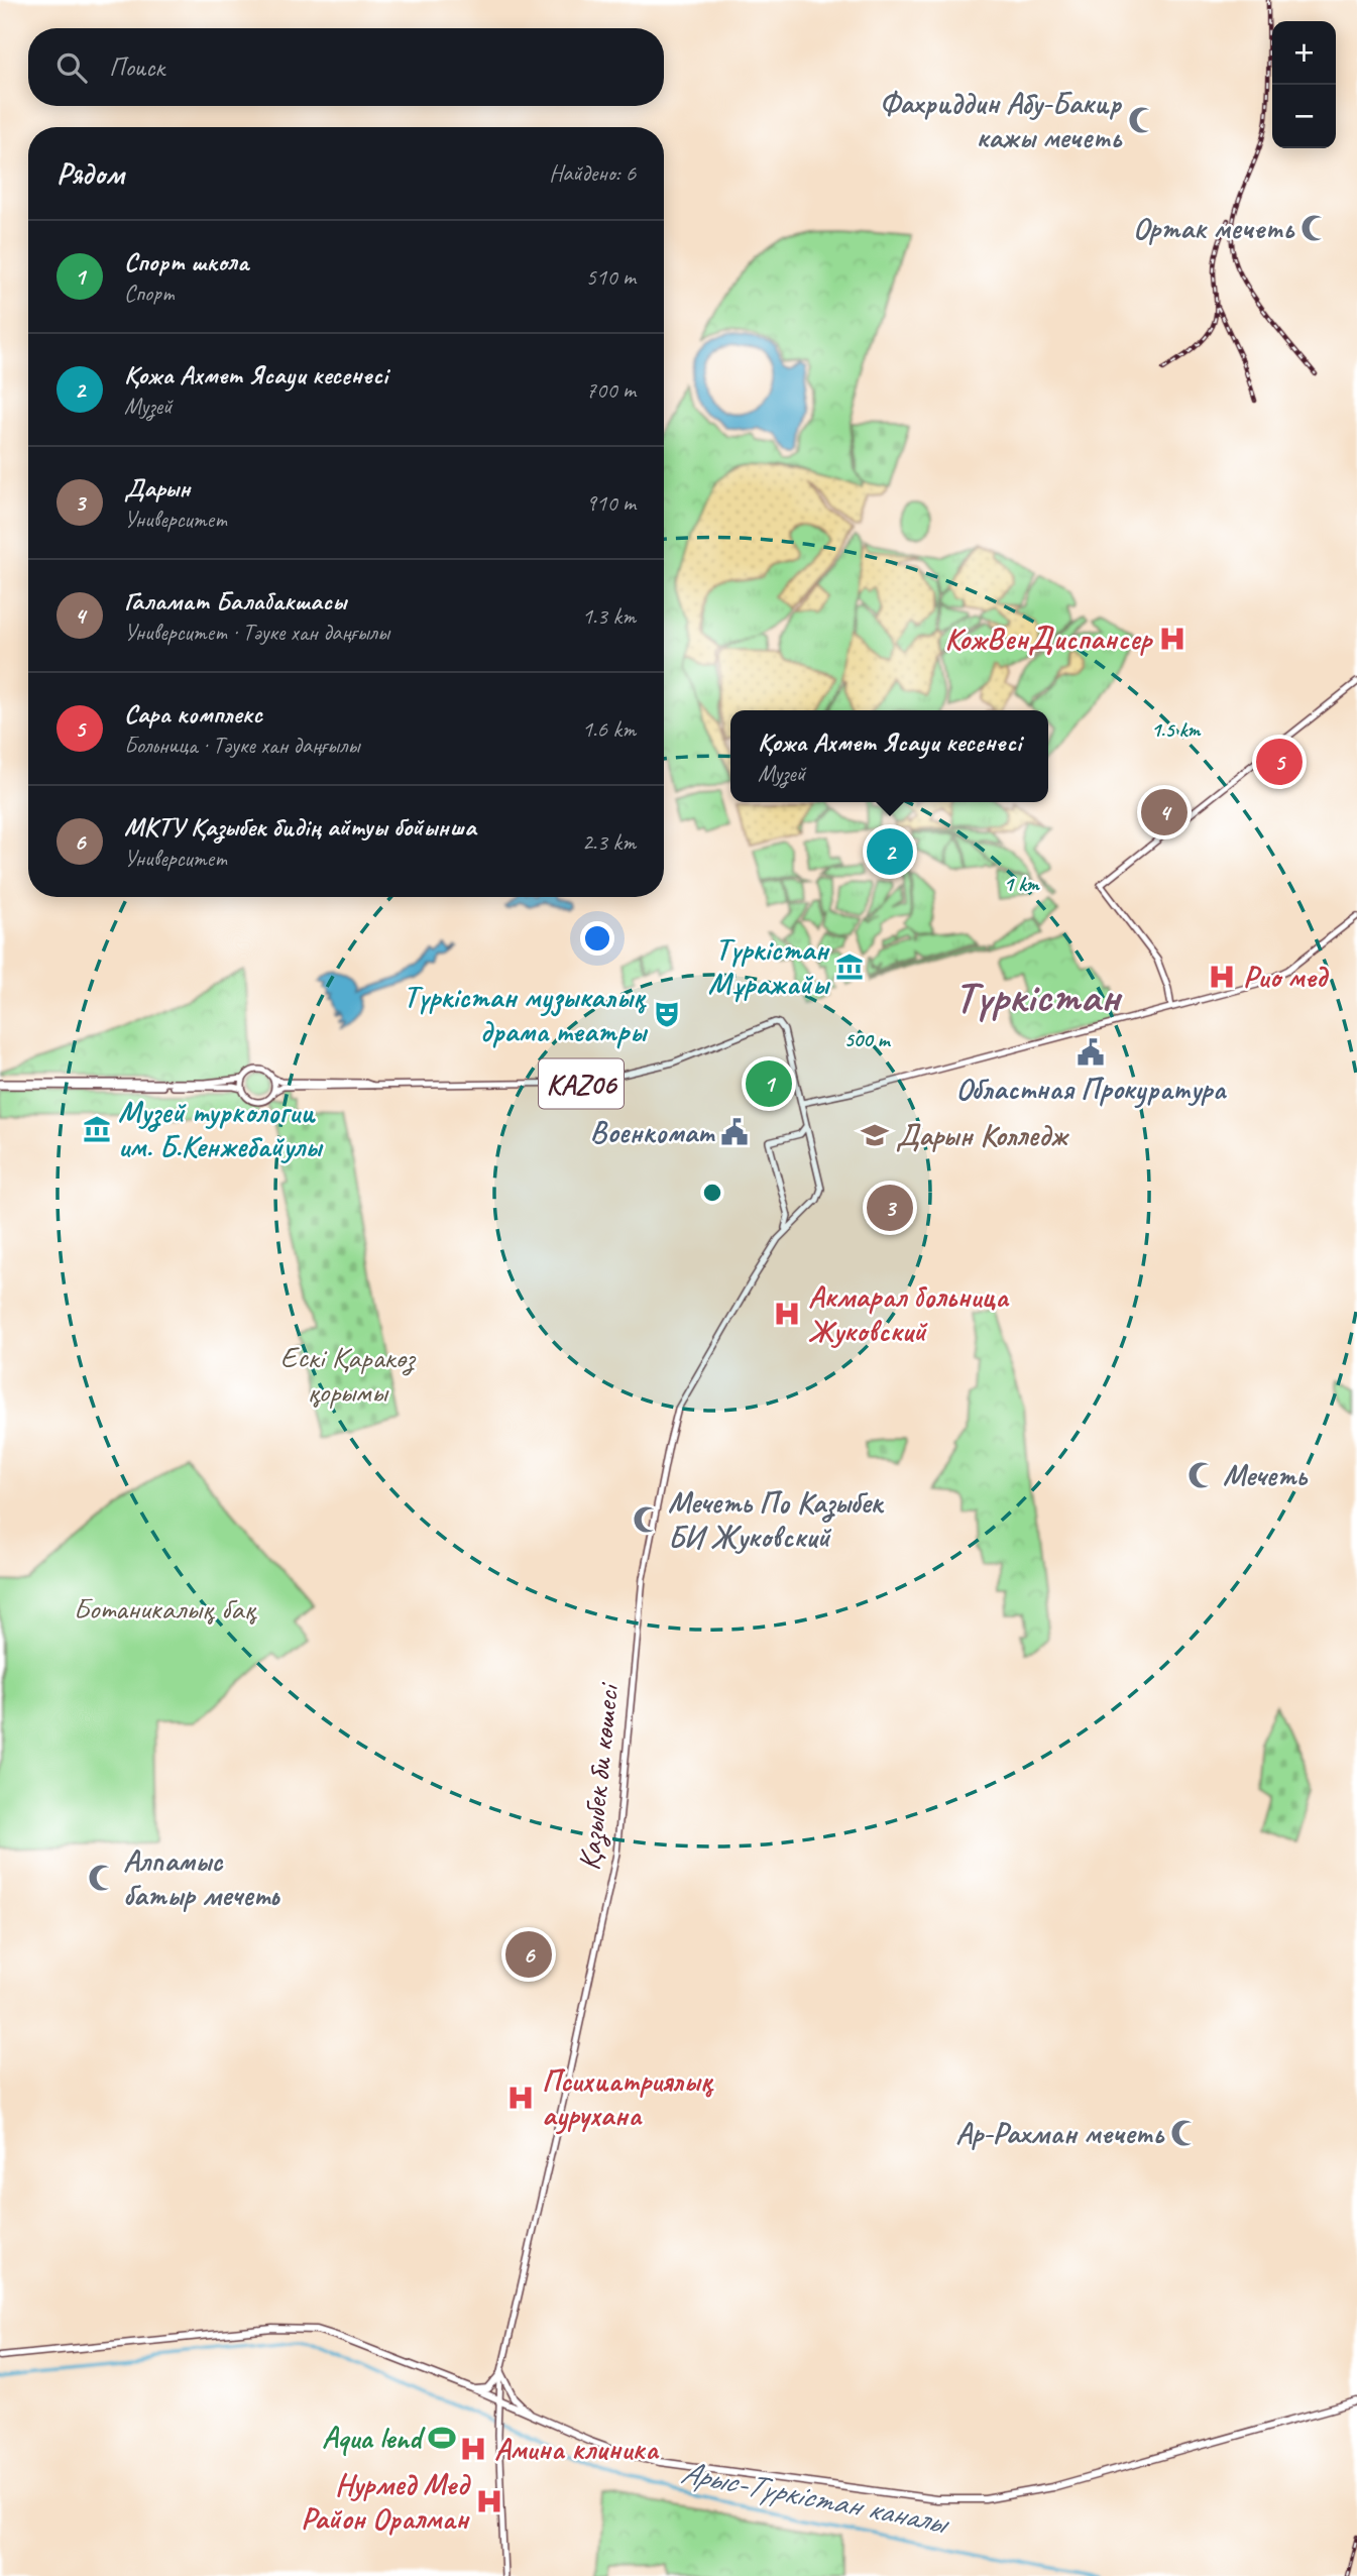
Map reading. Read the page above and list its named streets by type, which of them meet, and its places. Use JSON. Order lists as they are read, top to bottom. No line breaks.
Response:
{"streets":{"main road":["KАZ06","Қазыбек би көшесі"]},"districts":["Түркістан"],"water":["Арыс-Түркістан каналы"],"parks":["Ескі Қаракөз қорымы","Ботаникалық бақ"],"places":{"mosque":["Фахриддин Абу-Бакир кажы мечеть","Ортак мечеть","Мечеть","Мечеть По Казыбек БИ Жуковский","Алпамыс батыр мечеть","Ар-Рахман мечеть"],"hospital":["КожВенДиспансер","Рио мед","Акмарал больница Жуковский","Психиатриялық аурухана","Амина клиника","Нурмед Мед Район Оралман"],"museum":["Түркістан Мұражайы","Музей туркологии им. Б.Кенжебайулы"],"theatre":["Түркістан музыкалық драма театры"],"public building":["Областная Прокуратура","Военкомат"],"school or university":["Дарын Колледж"],"sports":["Aqua lend"]},"page":{"map_buttons":["+","−"],"search":"Поиск","heading":["Рядом","Найдено: 6"],"list":[{"mark":"1","name":"Спорт школа","note":"Спорт","value":"510 m"},{"mark":"2","name":"Қожа Ахмет Ясауи кесенесі","note":"Музей","value":"700 m"},{"mark":"3","name":"Дарын","note":"Университет","value":"910 m"},{"mark":"4","name":"Галамат Балабакшасы","note":"Университет · Тәуке хан даңғылы","value":"1.3 km"},{"mark":"5","name":"Сара комплекс","note":"Больница · Тәуке хан даңғылы","value":"1.6 km"},{"mark":"6","name":"МКТУ Қазыбек бидің айтуы бойынша","note":"Университет","value":"2.3 km"}],"popup":["Қожа Ахмет Ясауи кесенесі","Музей"],"pins":["5","4","2","1","3","6"]},"rings":["1.5 km","1 km","500 m"]}
